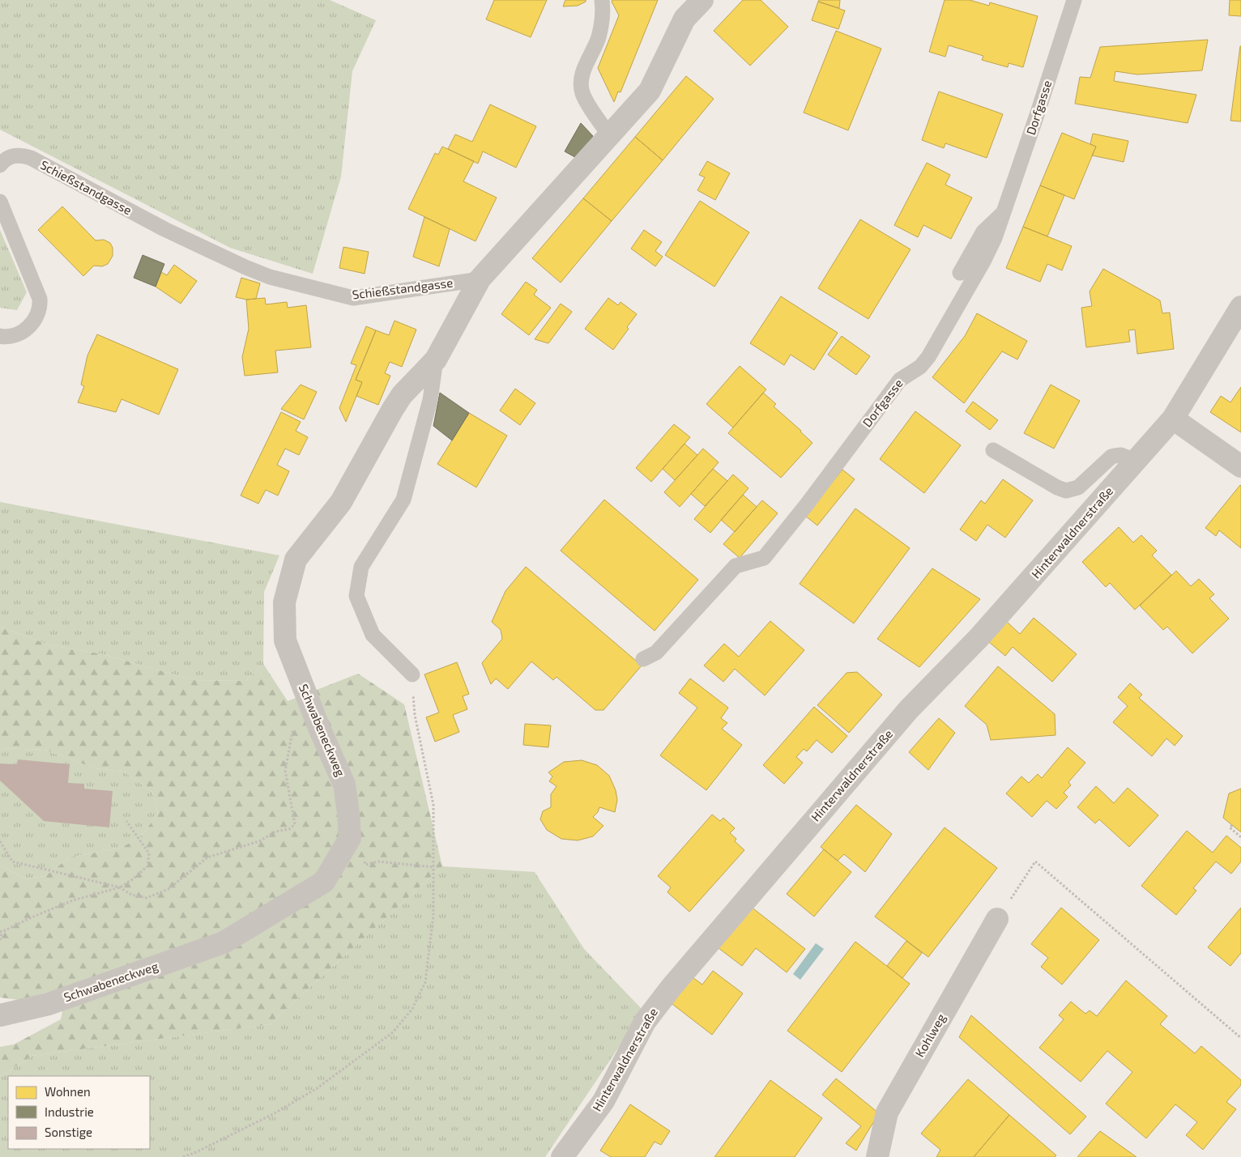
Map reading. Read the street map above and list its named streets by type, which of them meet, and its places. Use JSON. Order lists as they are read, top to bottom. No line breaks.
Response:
{"streets":{"street":["Hinterwaldnerstraße","Schwabeneckweg","Kohlweg"],"lane":["Dorfgasse","Schießstandgasse"]},"crossings":[["Schießstandgasse","Schwabeneckweg"]],"legend":["Wohnen","Industrie","Sonstige"]}
